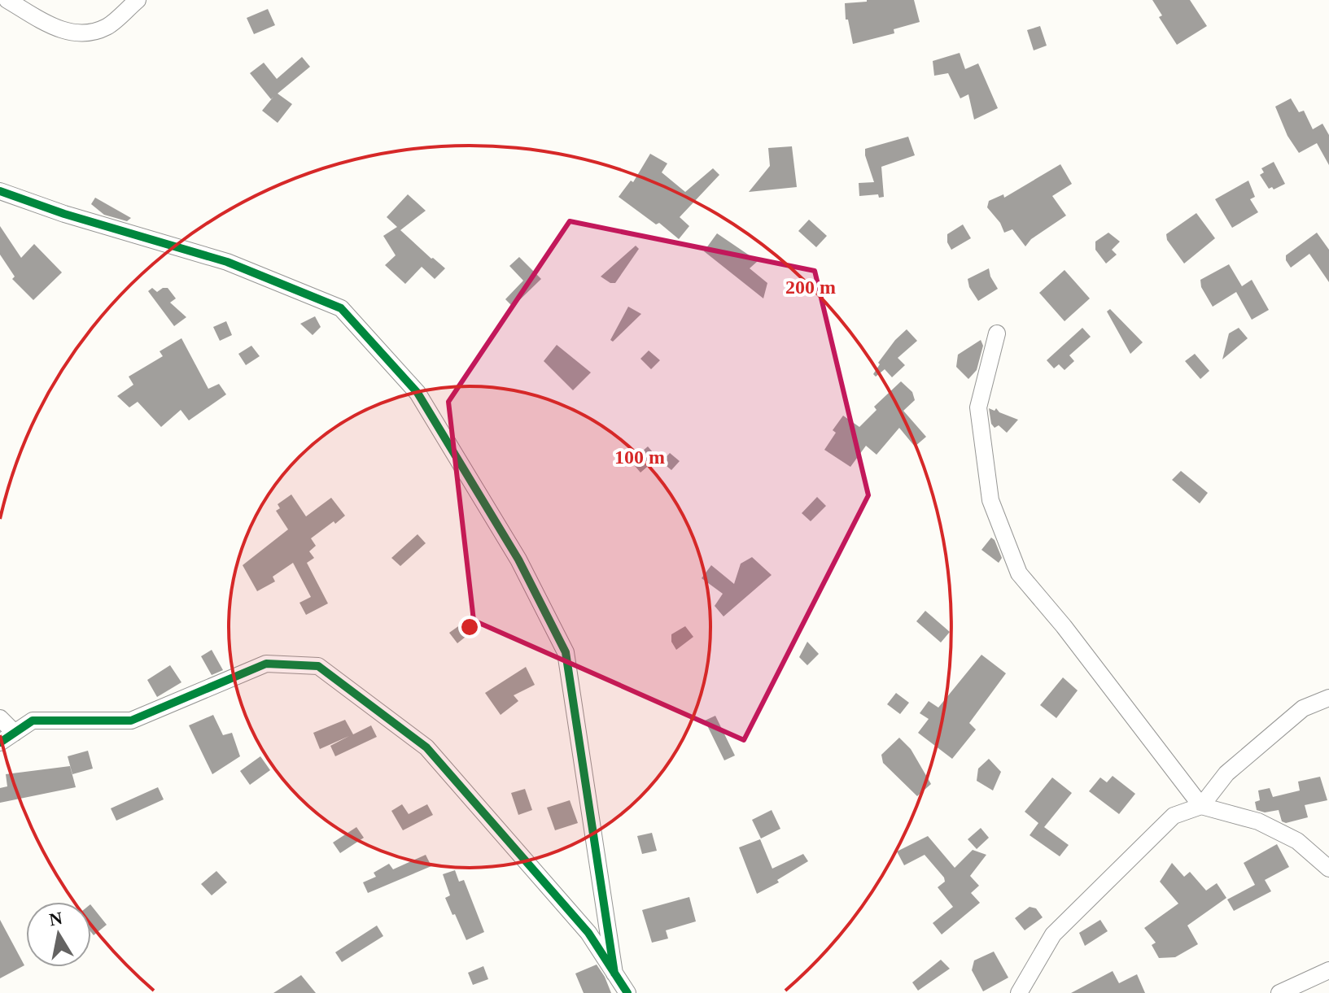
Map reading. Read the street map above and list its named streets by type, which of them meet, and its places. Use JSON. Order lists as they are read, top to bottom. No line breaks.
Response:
{"north":"top","rings":["200 m","100 m"]}
